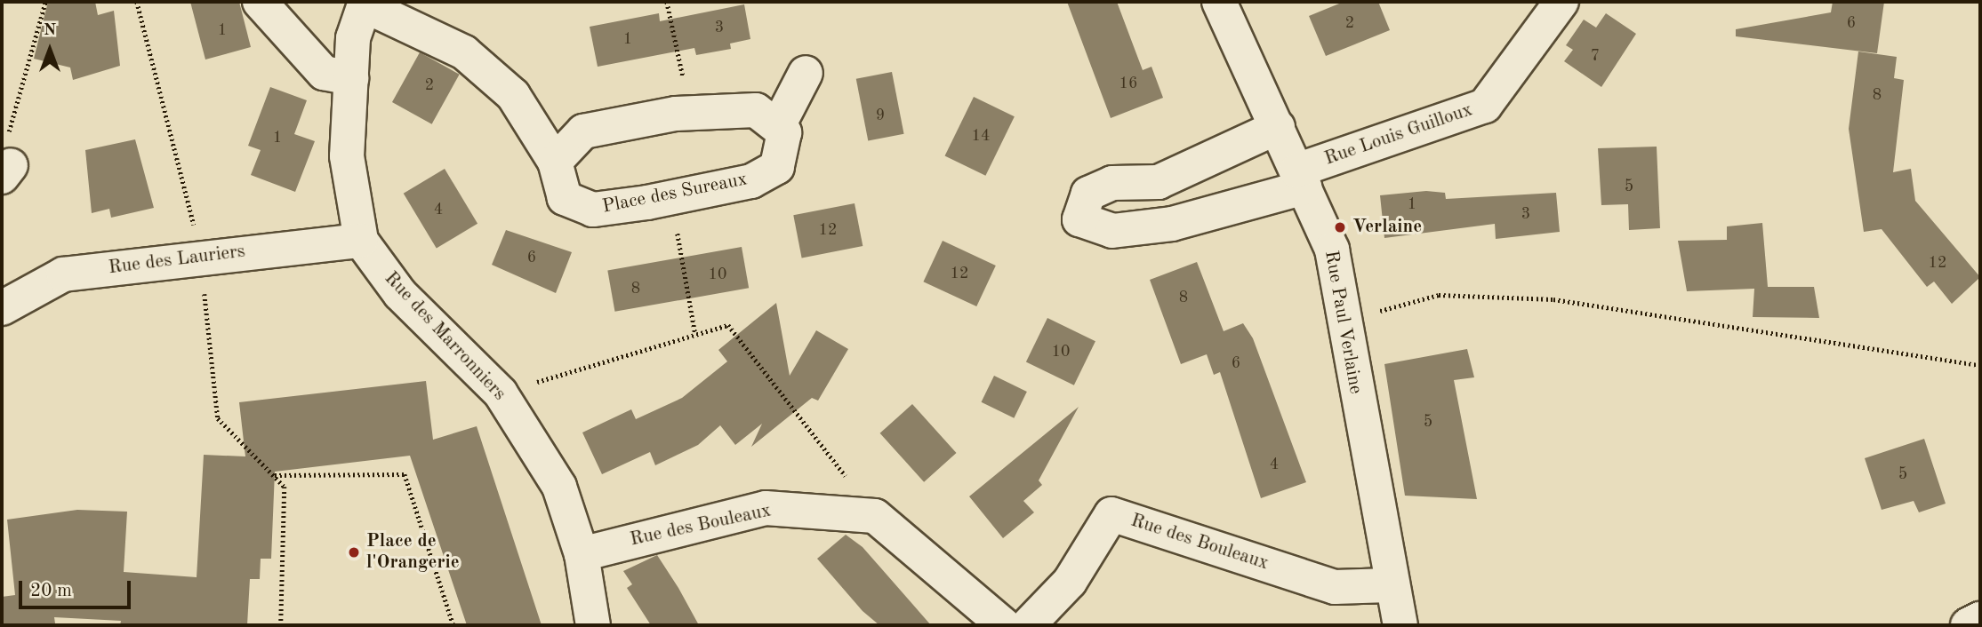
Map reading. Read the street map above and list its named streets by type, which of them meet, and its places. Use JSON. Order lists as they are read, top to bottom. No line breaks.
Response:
{"streets":{"street":["Rue Louis Guilloux","Place des Sureaux","Rue des Lauriers","Rue Paul Verlaine","Rue des Marronniers","Rue des Bouleaux"]},"crossings":[["Rue Louis Guilloux","Rue Paul Verlaine"],["Place des Sureaux","Rue des Marronniers"],["Rue des Lauriers","Rue des Marronniers"],["Rue Paul Verlaine","Rue des Bouleaux"],["Rue des Marronniers","Rue des Bouleaux"]],"places":["Verlaine","Place de l'Orangerie"],"house_numbers":["2","6","3","1","1","7","16","2","8","9","14","1","5","1","4","3","12","6","12","12","10","8","8","10","6","5","4","5"],"scale_bar":"20 m","north":"top"}
